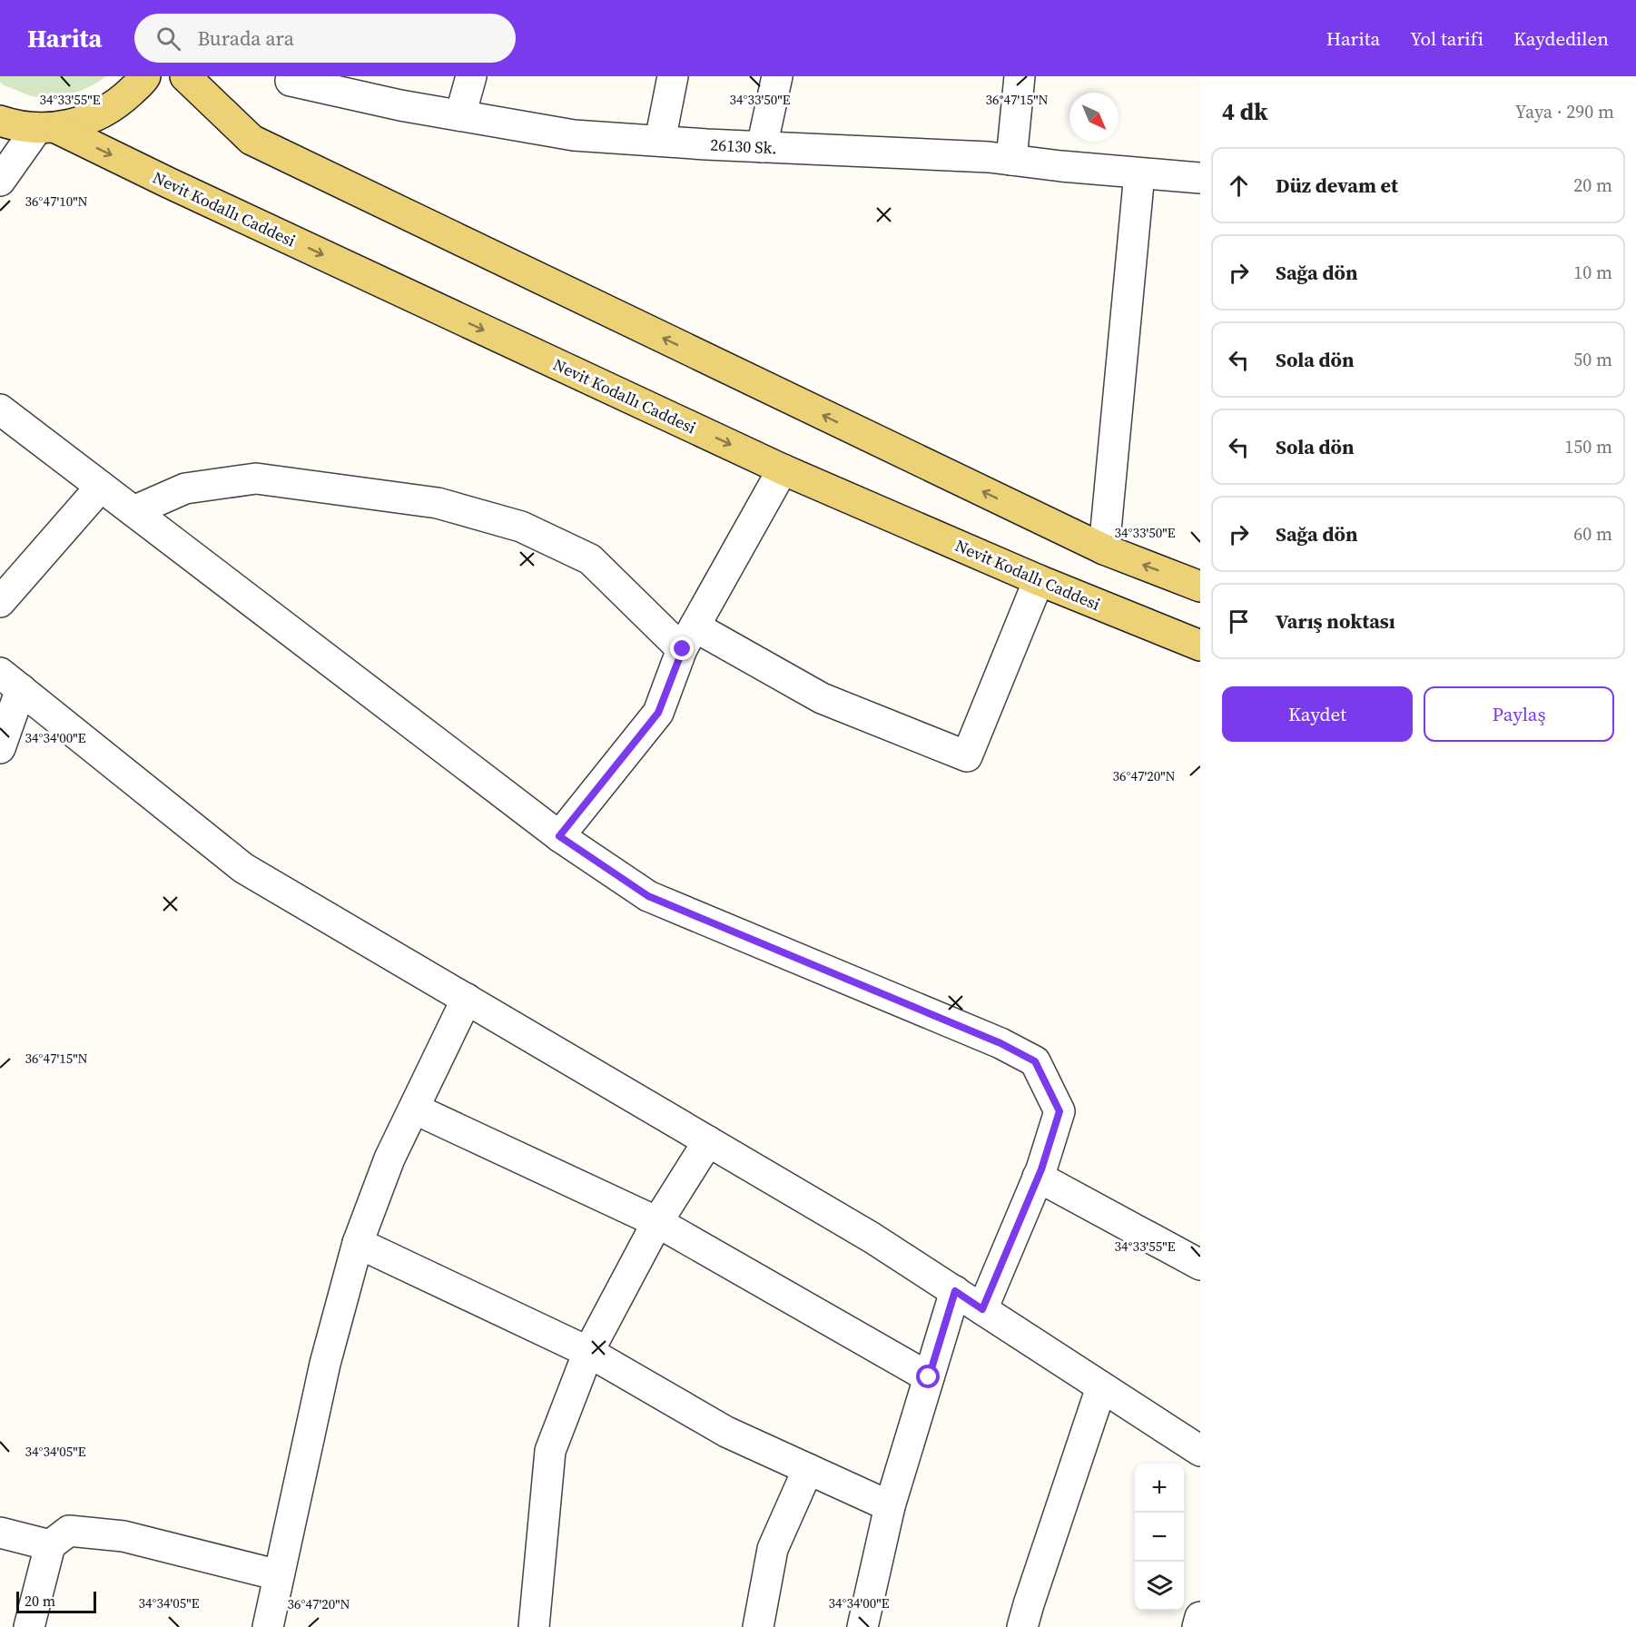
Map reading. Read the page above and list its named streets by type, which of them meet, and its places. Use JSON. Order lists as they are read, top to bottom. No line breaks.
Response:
{"streets":{"main road":["Nevit Kodallı Caddesi"],"street":["26130 Sk."]},"scale_bar":"20 m","north":"bottom right","page":{"header":"Harita","search":"Burada ara","nav":["Harita","Yol tarifi","Kaydedilen"],"heading":["4 dk","Yaya · 290 m"],"list":[["Düz devam et","20 m"],["Sağa dön","10 m"],["Sola dön","50 m"],["Sola dön","150 m"],["Sağa dön","60 m"],"Varış noktası"],"buttons":["Kaydet","Paylaş"],"map_buttons":["+","−"],"scale":"20 m"},"coordinates":["36°47'15\"N","34°33'55\"E","34°33'50\"E","36°47'10\"N","34°34'00\"E","36°47'20\"N","34°34'05\"E"]}
